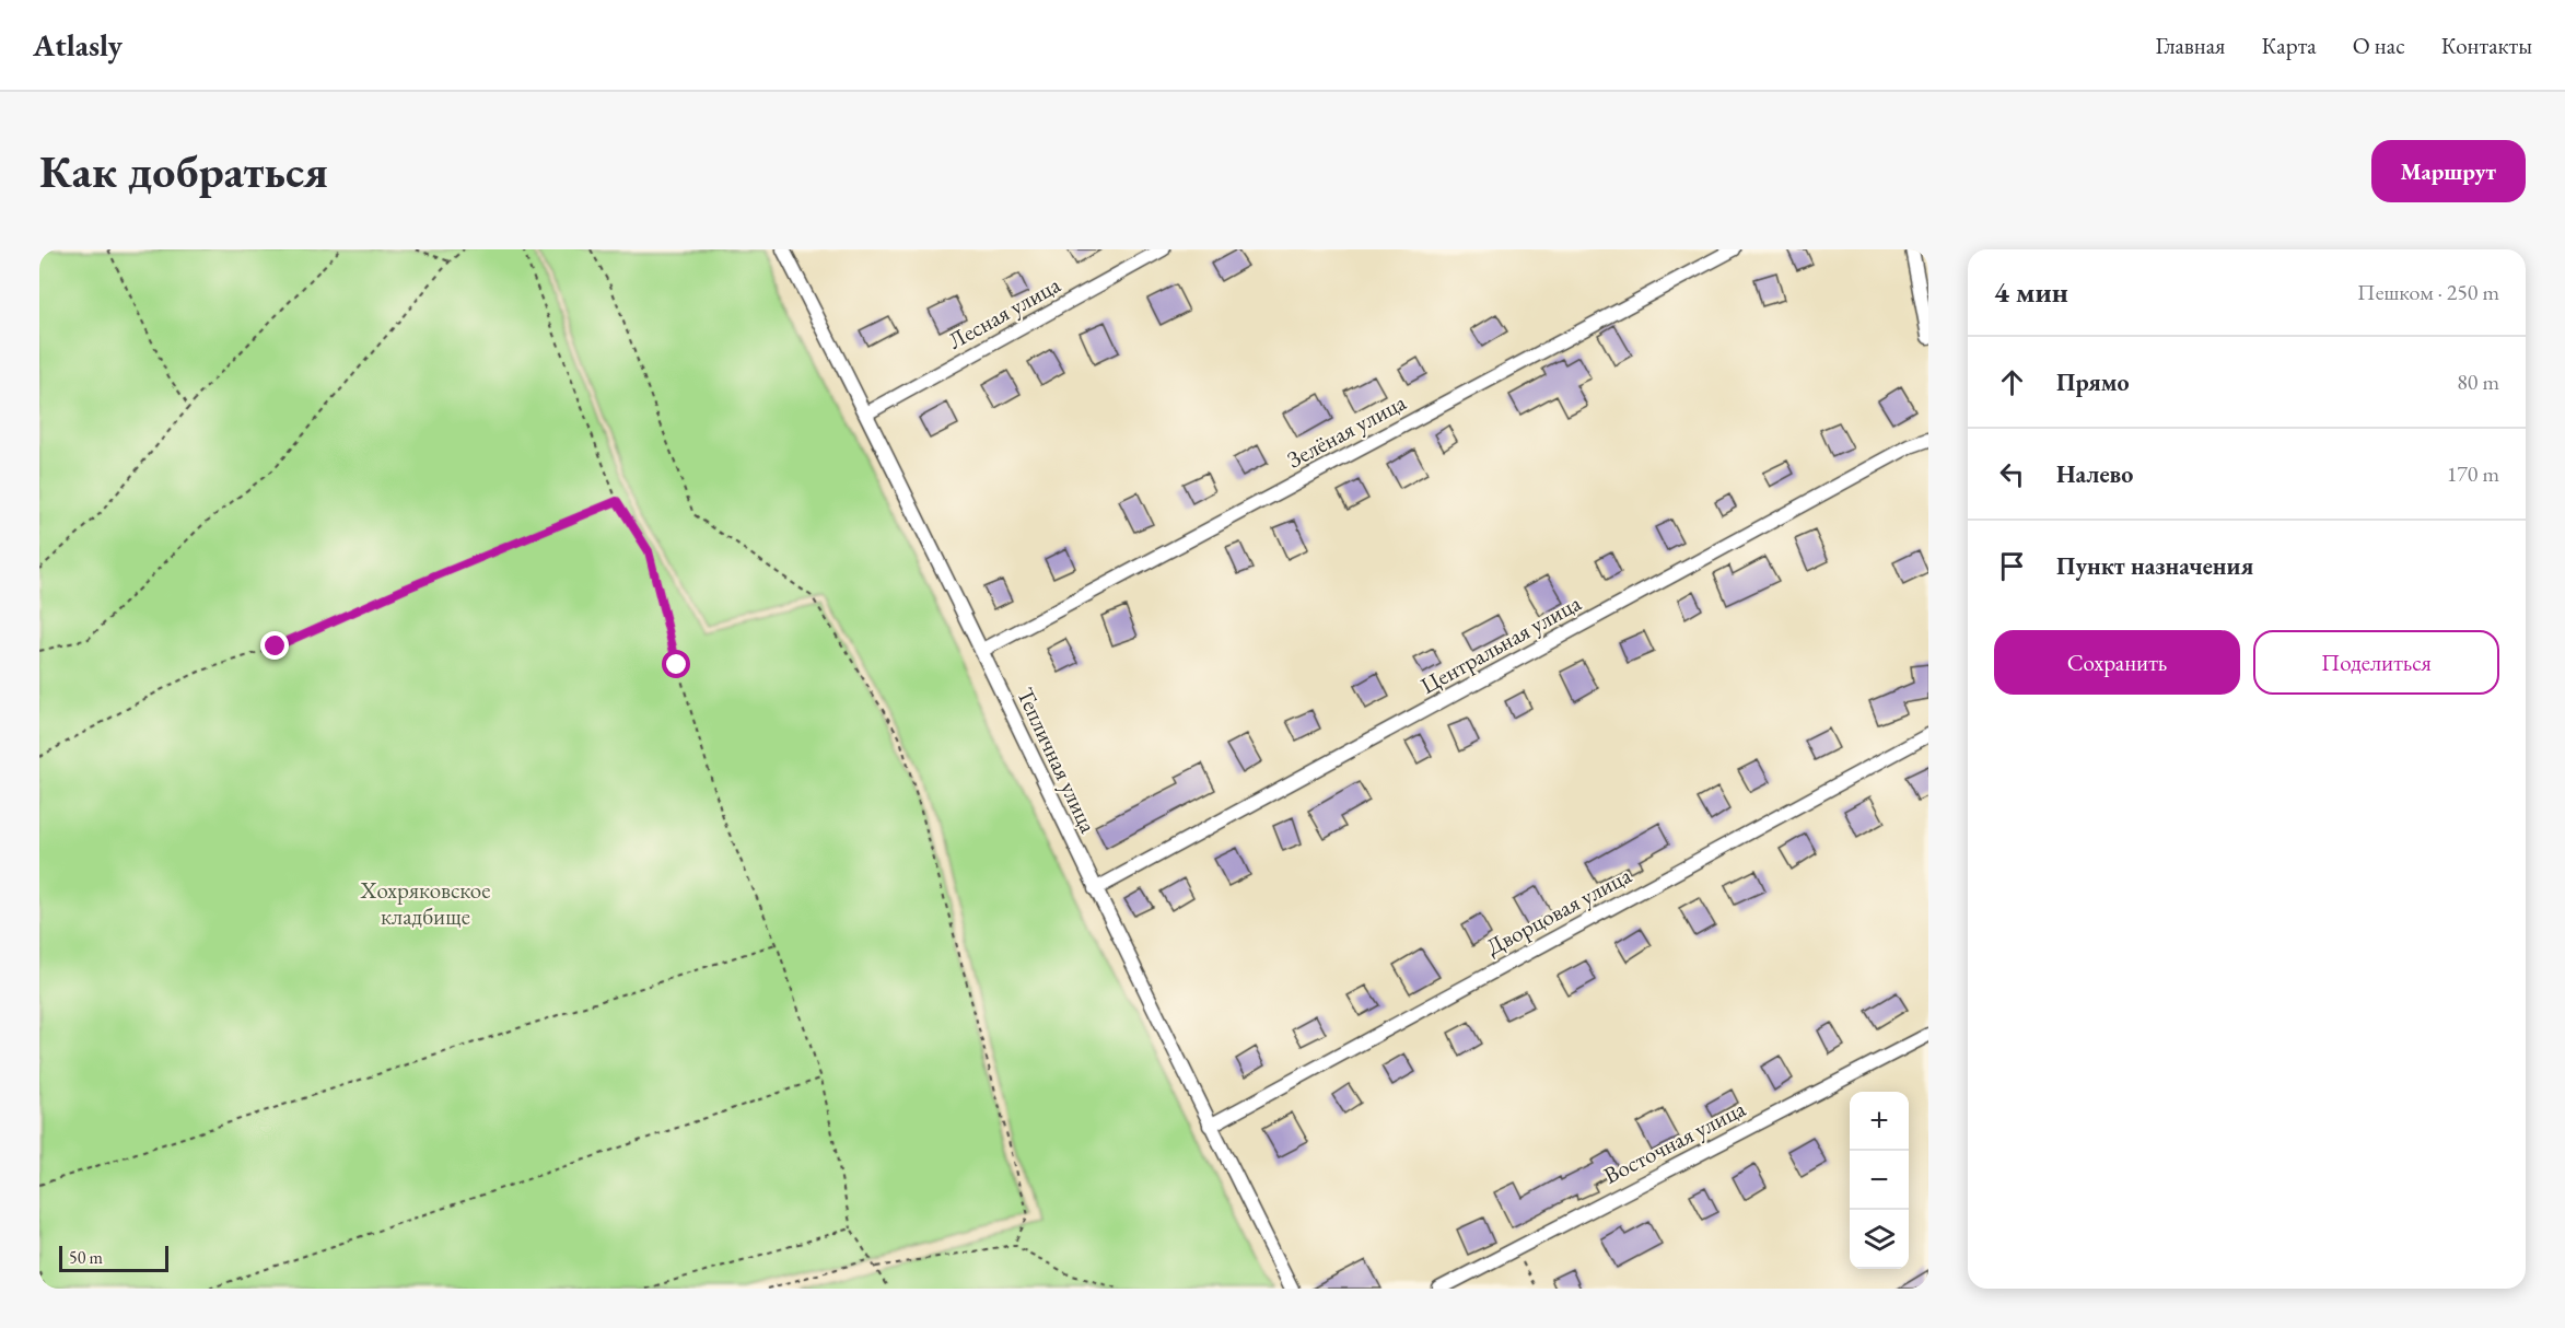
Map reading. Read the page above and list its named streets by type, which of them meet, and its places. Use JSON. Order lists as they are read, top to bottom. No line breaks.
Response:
{"streets":{"street":["Лесная улица","Зелёная улица","Центральная улица","Тепличная улица","Дворцовая улица","Восточная улица"]},"crossings":[["Лесная улица","Тепличная улица"],["Зелёная улица","Тепличная улица"],["Центральная улица","Тепличная улица"],["Тепличная улица","Дворцовая улица"]],"parks":["Хохряковское кладбище"],"scale_bar":"50 m","page":{"header":"Atlasly","nav":["Главная","Карта","О нас","Контакты"],"buttons":["Маршрут",["Сохранить","Поделиться"]],"title":"Как добраться","heading":["4 мин","Пешком · 250 m"],"list":[["Прямо","80 m"],["Налево","170 m"],"Пункт назначения"],"map_buttons":["+","−"],"scale":"50 m"}}
